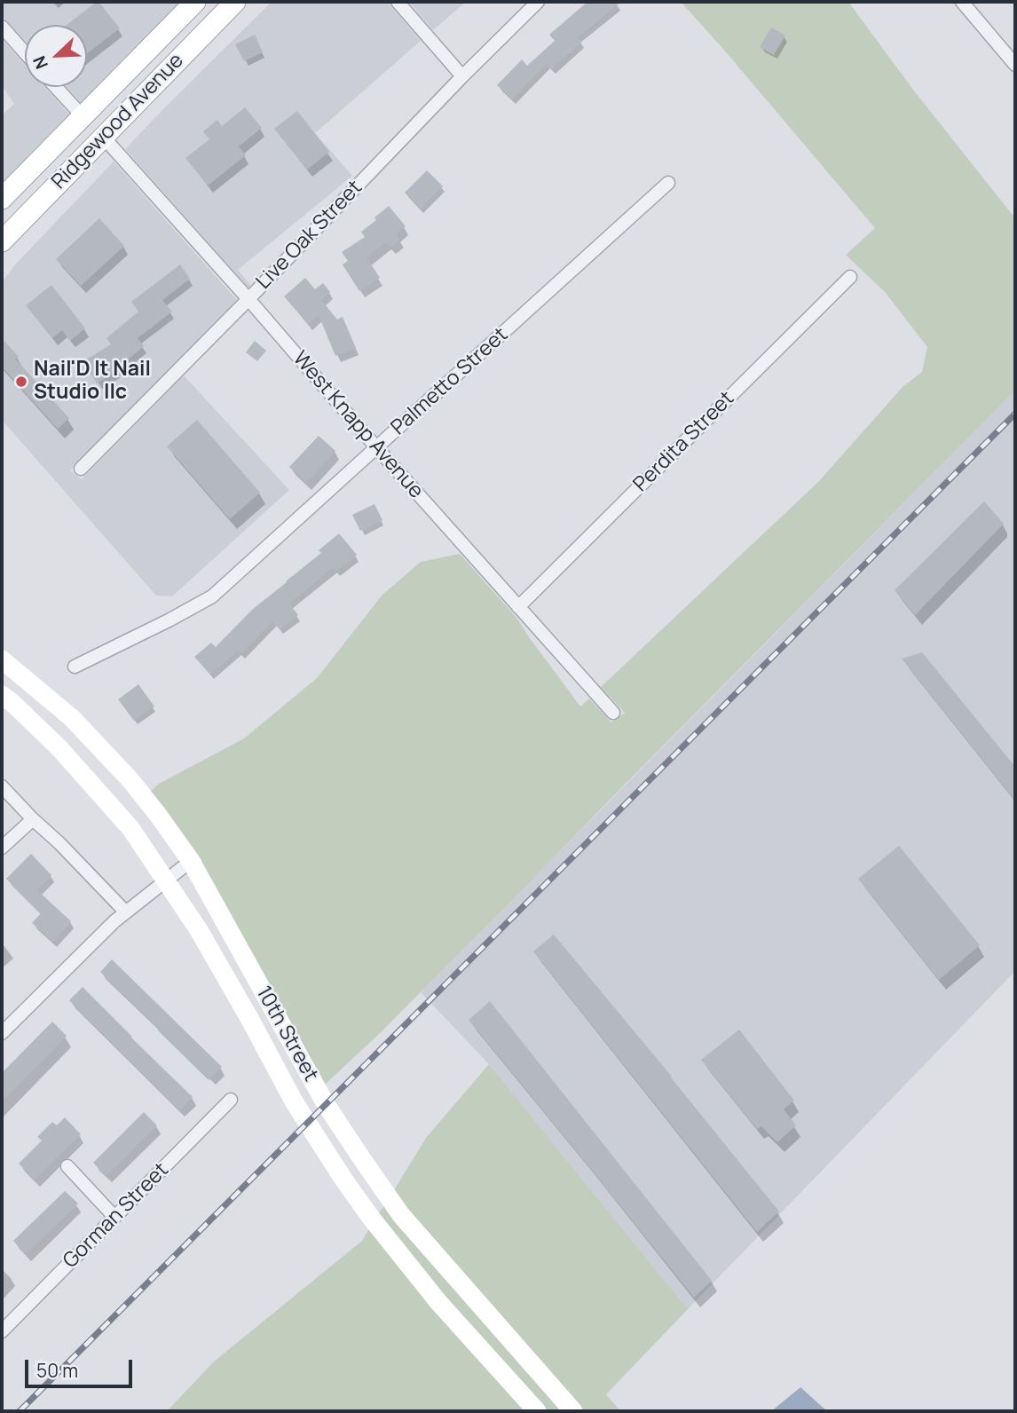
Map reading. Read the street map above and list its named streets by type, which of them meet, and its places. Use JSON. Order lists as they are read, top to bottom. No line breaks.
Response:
{"streets":{"main road":["Ridgewood Avenue"],"street":["Live Oak Street","Palmetto Street","West Knapp Avenue","Perdita Street","10th Street","Gorman Street"]},"crossings":[["Ridgewood Avenue","West Knapp Avenue"],["Live Oak Street","West Knapp Avenue"],["Palmetto Street","West Knapp Avenue"],["West Knapp Avenue","Perdita Street"]],"places":["Nail'D It Nail Studio llc"],"scale_bar":"50 m","north":"bottom left"}
